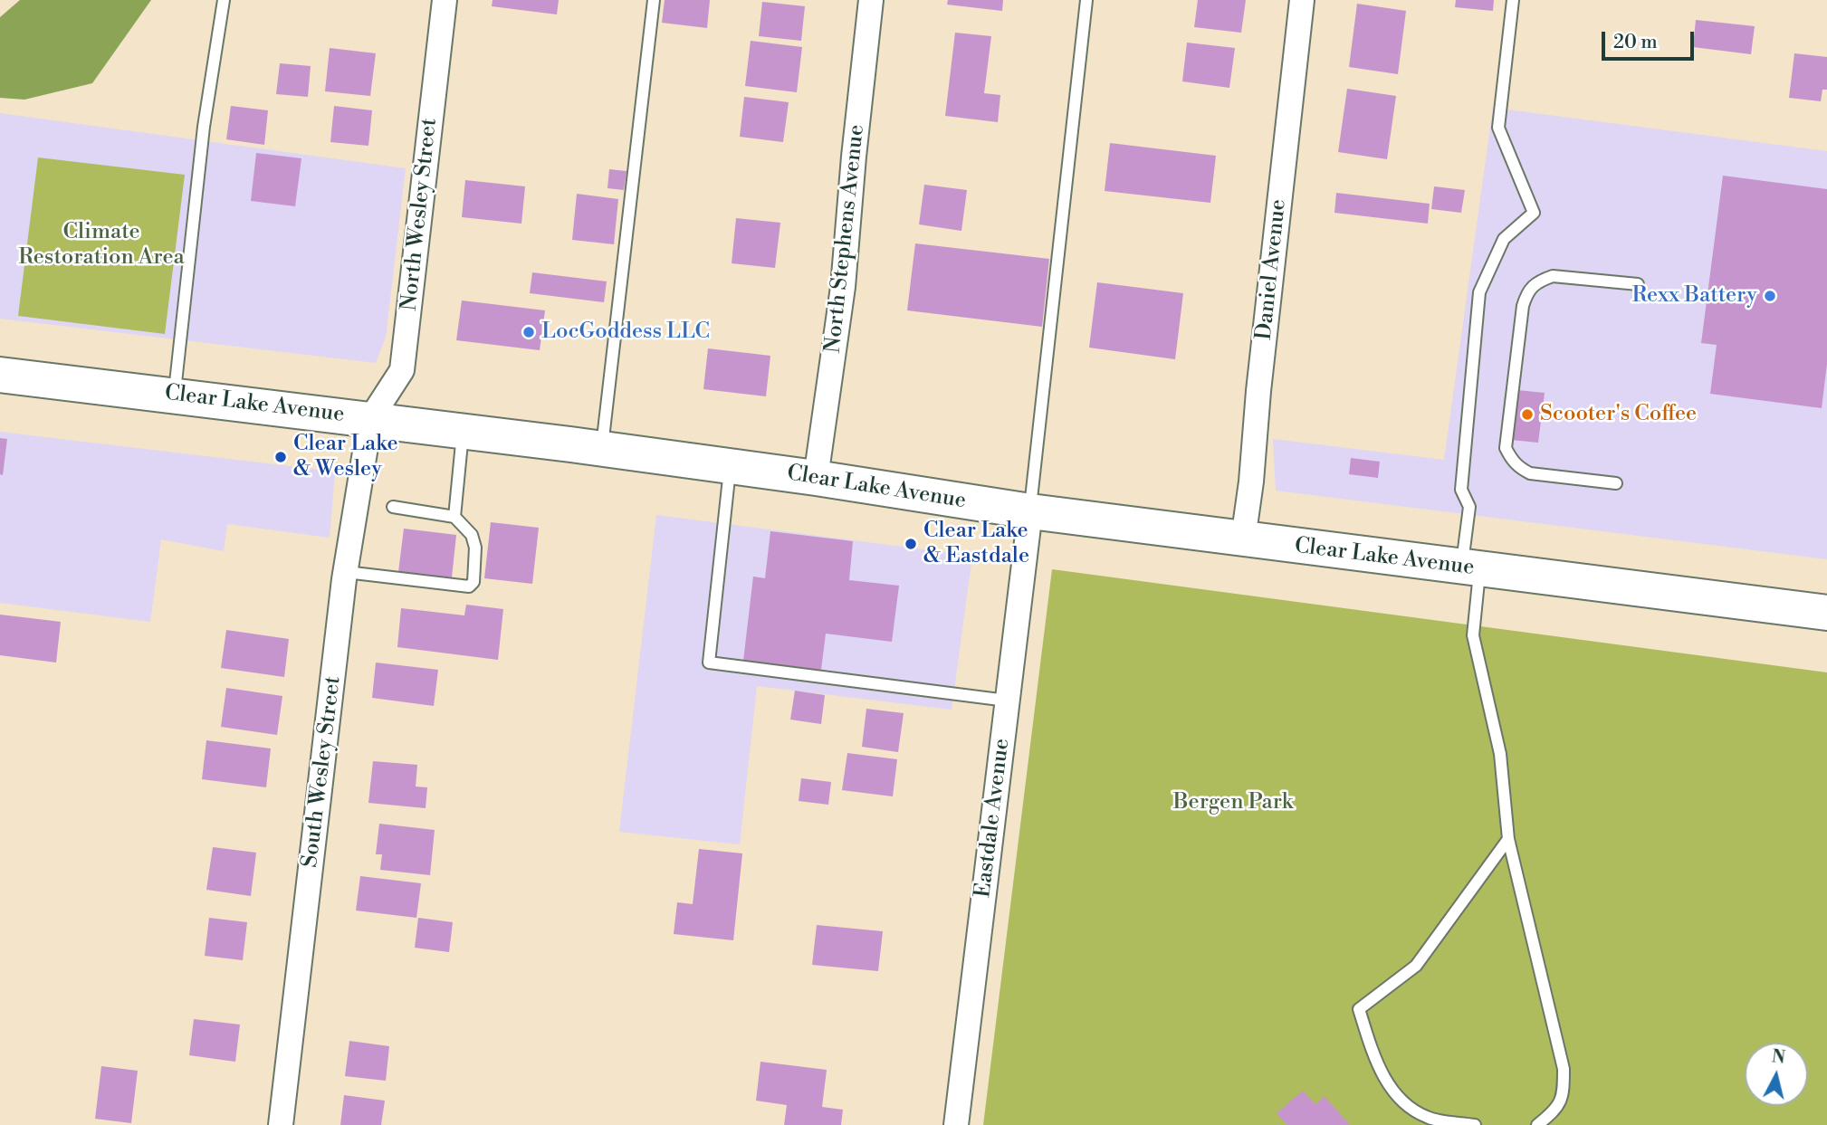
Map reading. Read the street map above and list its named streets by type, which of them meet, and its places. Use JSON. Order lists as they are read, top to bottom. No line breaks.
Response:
{"streets":{"main road":["Clear Lake Avenue"],"street":["North Wesley Street","North Stephens Avenue","Daniel Avenue","South Wesley Street","Eastdale Avenue"]},"crossings":[["North Wesley Street","Clear Lake Avenue"],["North Wesley Street","South Wesley Street"],["North Stephens Avenue","Clear Lake Avenue"],["Daniel Avenue","Clear Lake Avenue"],["Clear Lake Avenue","South Wesley Street"],["Clear Lake Avenue","Eastdale Avenue"]],"parks":["Climate Restoration Area","Bergen Park"],"places":["Rexx Battery","LocGoddess LLC","Scooter's Coffee","Clear Lake & Wesley","Clear Lake & Eastdale"],"scale_bar":"20 m","north":"top"}
